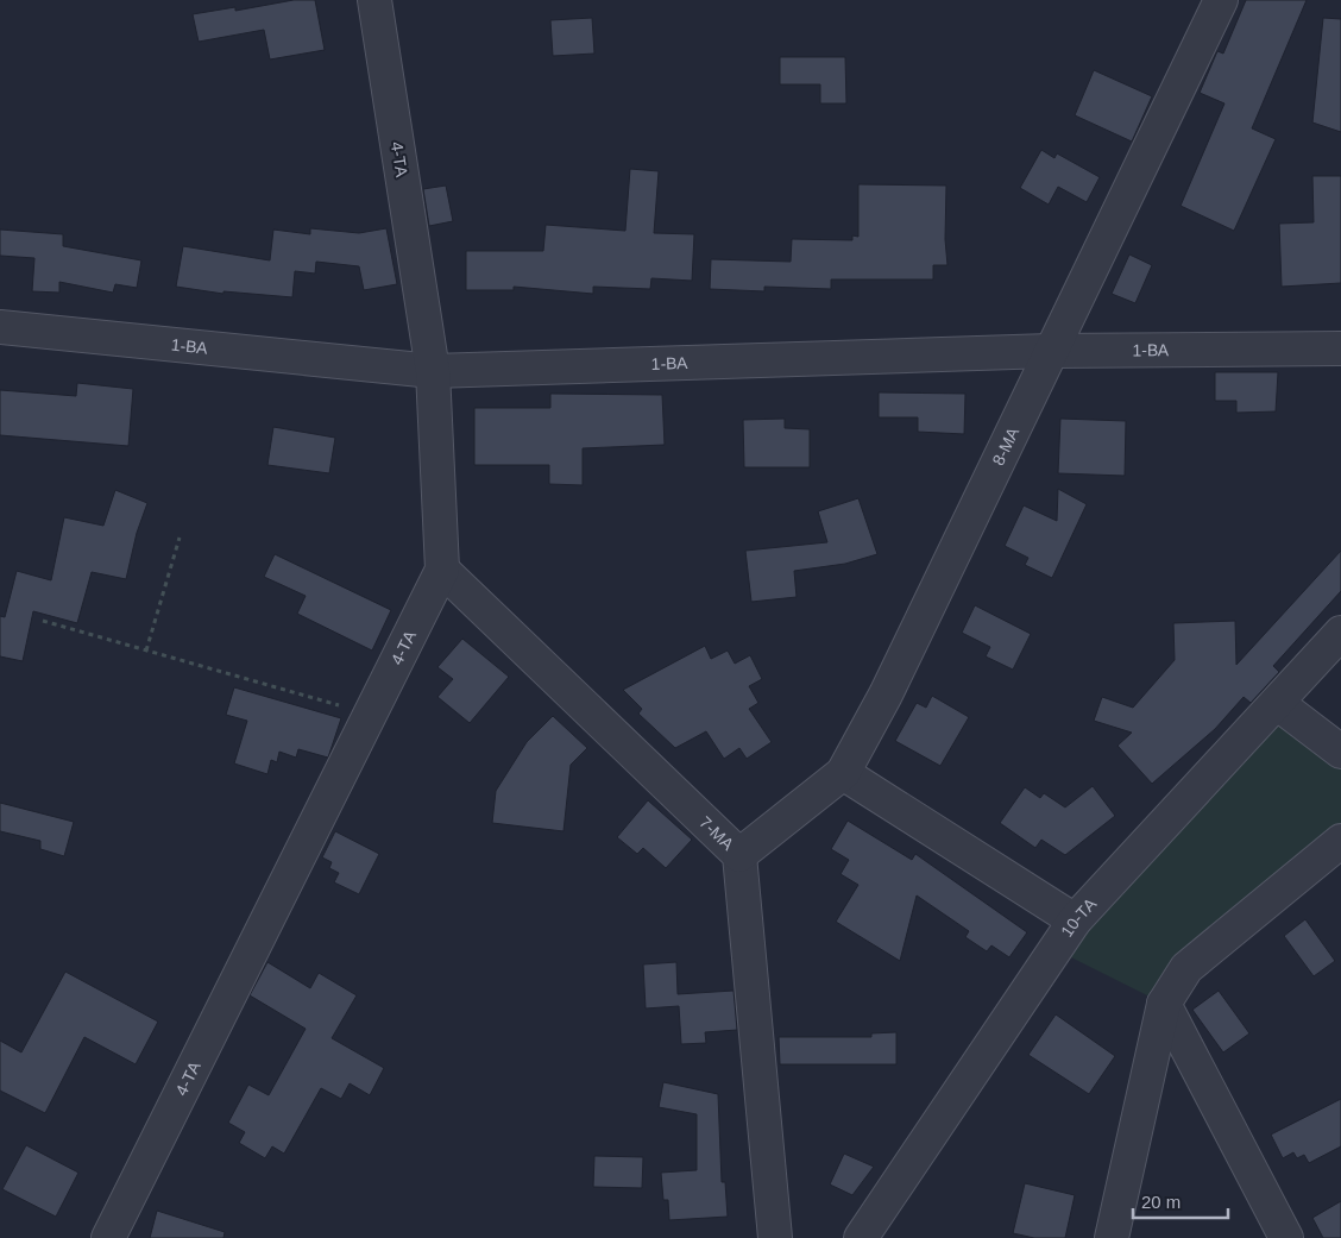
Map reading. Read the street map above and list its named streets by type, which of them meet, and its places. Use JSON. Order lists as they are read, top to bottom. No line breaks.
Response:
{"streets":{"street":["4-ТА","1-ВА","8-МА","7-МА","10-ТА"]},"crossings":[["4-ТА","1-ВА"],["4-ТА","7-МА"],["1-ВА","8-МА"],["8-МА","7-МА"]],"scale_bar":"20 m"}
